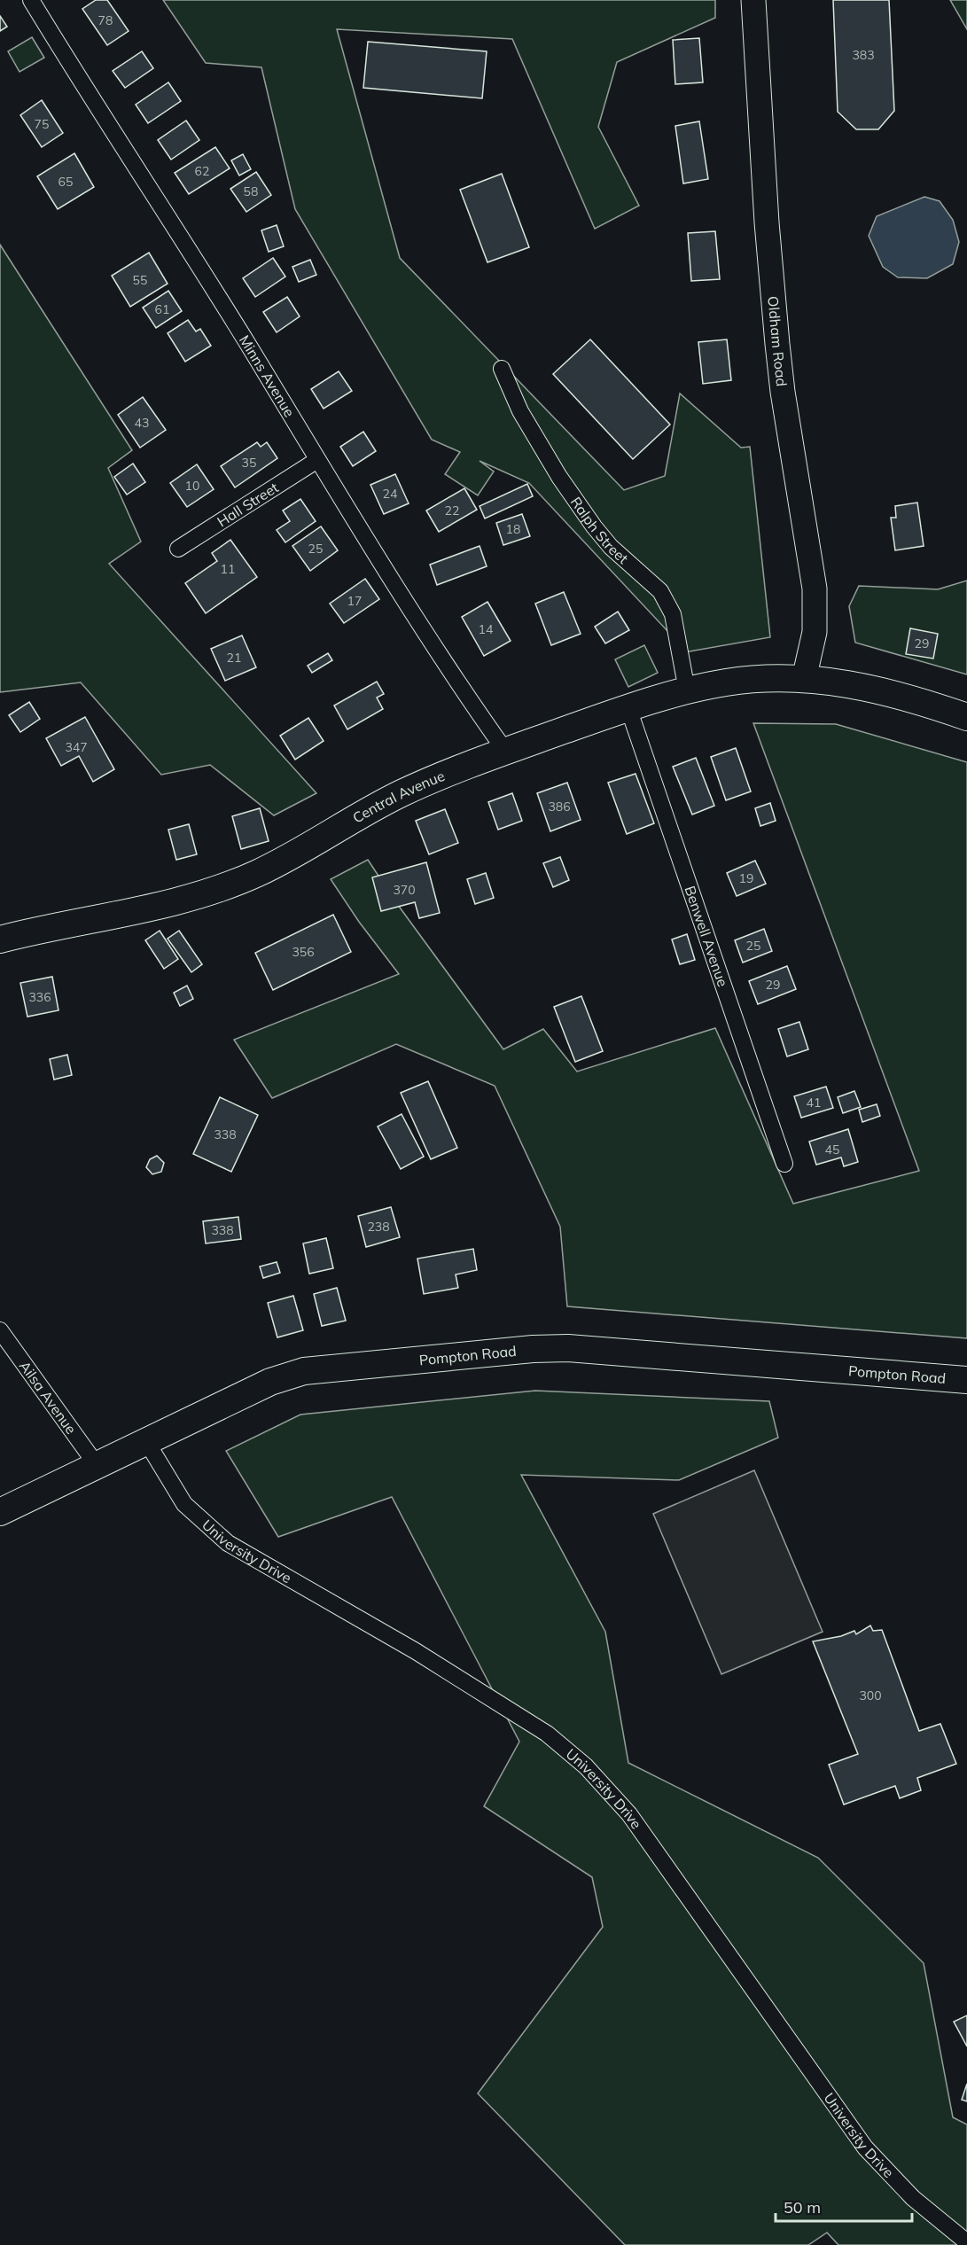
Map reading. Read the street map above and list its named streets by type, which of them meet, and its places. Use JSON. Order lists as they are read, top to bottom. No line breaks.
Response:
{"streets":{"main road":["Central Avenue","Pompton Road"],"street":["Oldham Road","Minns Avenue","Hall Street","Ralph Street","Benwell Avenue","Ailsa Avenue","University Drive"]},"crossings":[["Oldham Road","Central Avenue"],["Minns Avenue","Hall Street"],["Minns Avenue","Central Avenue"],["Ralph Street","Central Avenue"],["Central Avenue","Benwell Avenue"],["Pompton Road","Ailsa Avenue"],["Pompton Road","University Drive"]],"house_numbers":["78","383","75","62","65","58","55","61","43","35","10","24","22","18","25","11","17","14","29","21","347","386","19","370","25","356","29","336","41","338","45","238","338","300"],"scale_bar":"50 m"}
